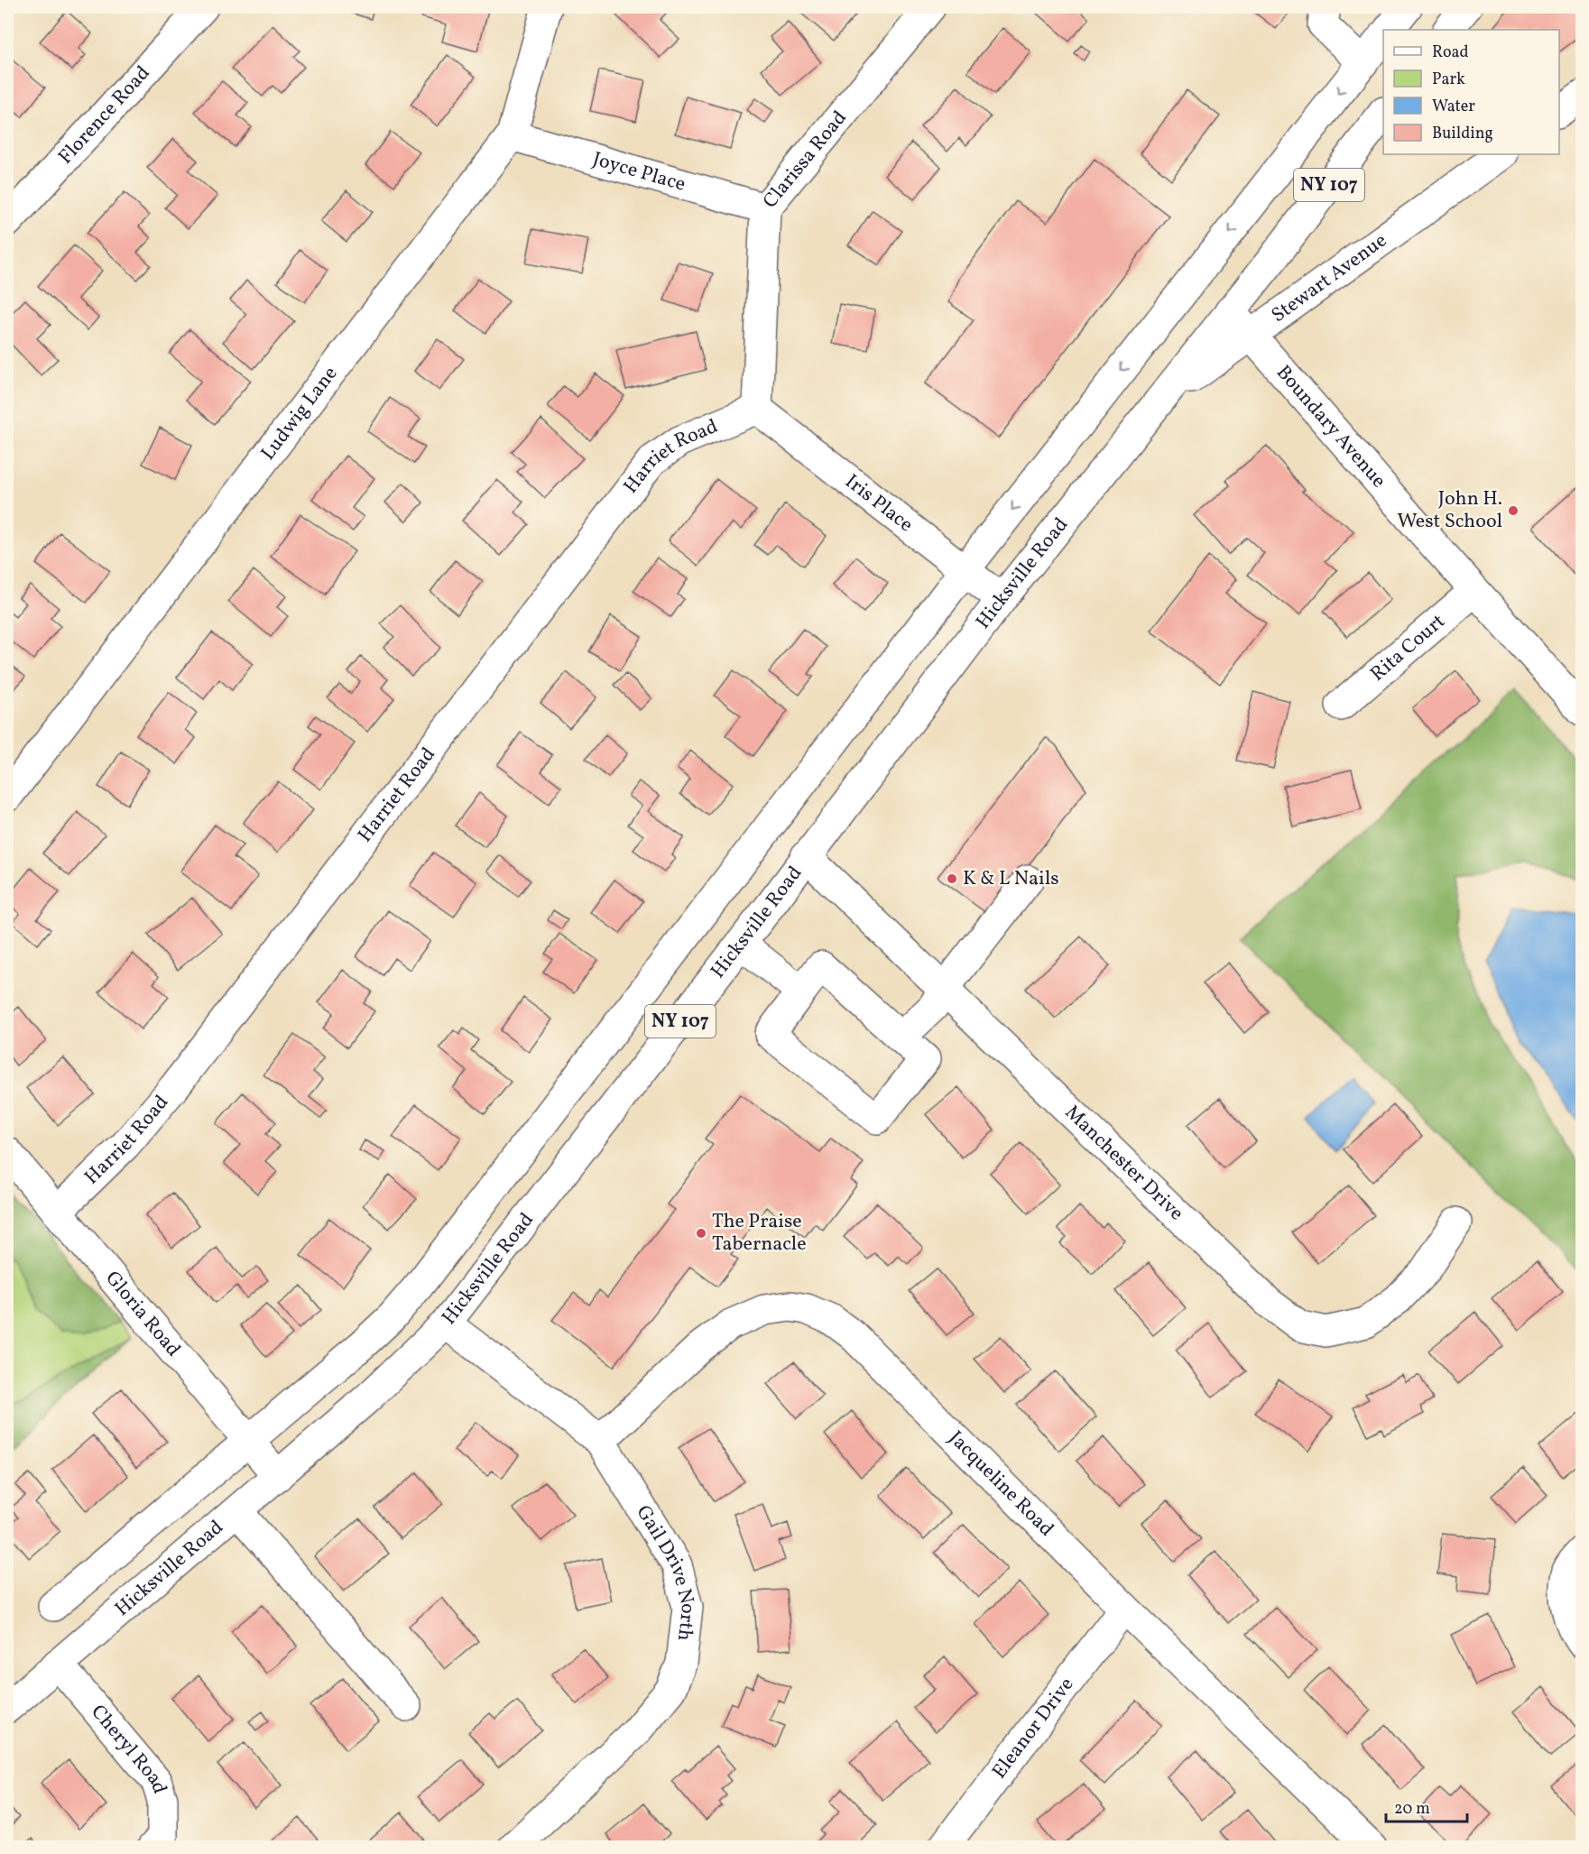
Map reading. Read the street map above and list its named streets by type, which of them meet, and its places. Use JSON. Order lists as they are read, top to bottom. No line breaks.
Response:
{"streets":{"street":["Florence Road","Clarissa Road","Joyce Place","NY 107","Stewart Avenue","Ludwig Lane","Boundary Avenue","Harriet Road","Iris Place","Hicksville Road","Rita Court","Manchester Drive","Gloria Road","Jacqueline Road","Gail Drive North","Eleanor Drive","Cheryl Road"]},"crossings":[["Clarissa Road","Joyce Place"],["Clarissa Road","Harriet Road"],["Clarissa Road","Iris Place"],["Joyce Place","Ludwig Lane"],["Stewart Avenue","Boundary Avenue"],["Stewart Avenue","Hicksville Road"],["Boundary Avenue","Hicksville Road"],["Boundary Avenue","Rita Court"],["Harriet Road","Iris Place"],["Harriet Road","Gloria Road"],["Iris Place","Hicksville Road"],["Hicksville Road","Manchester Drive"],["Hicksville Road","Gloria Road"],["Hicksville Road","Gail Drive North"],["Hicksville Road","Cheryl Road"],["Jacqueline Road","Gail Drive North"],["Jacqueline Road","Eleanor Drive"]],"places":["John H. West School","K & L Nails","The Praise Tabernacle"],"legend":["Road","Park","Water","Building"],"scale_bar":"20 m"}
